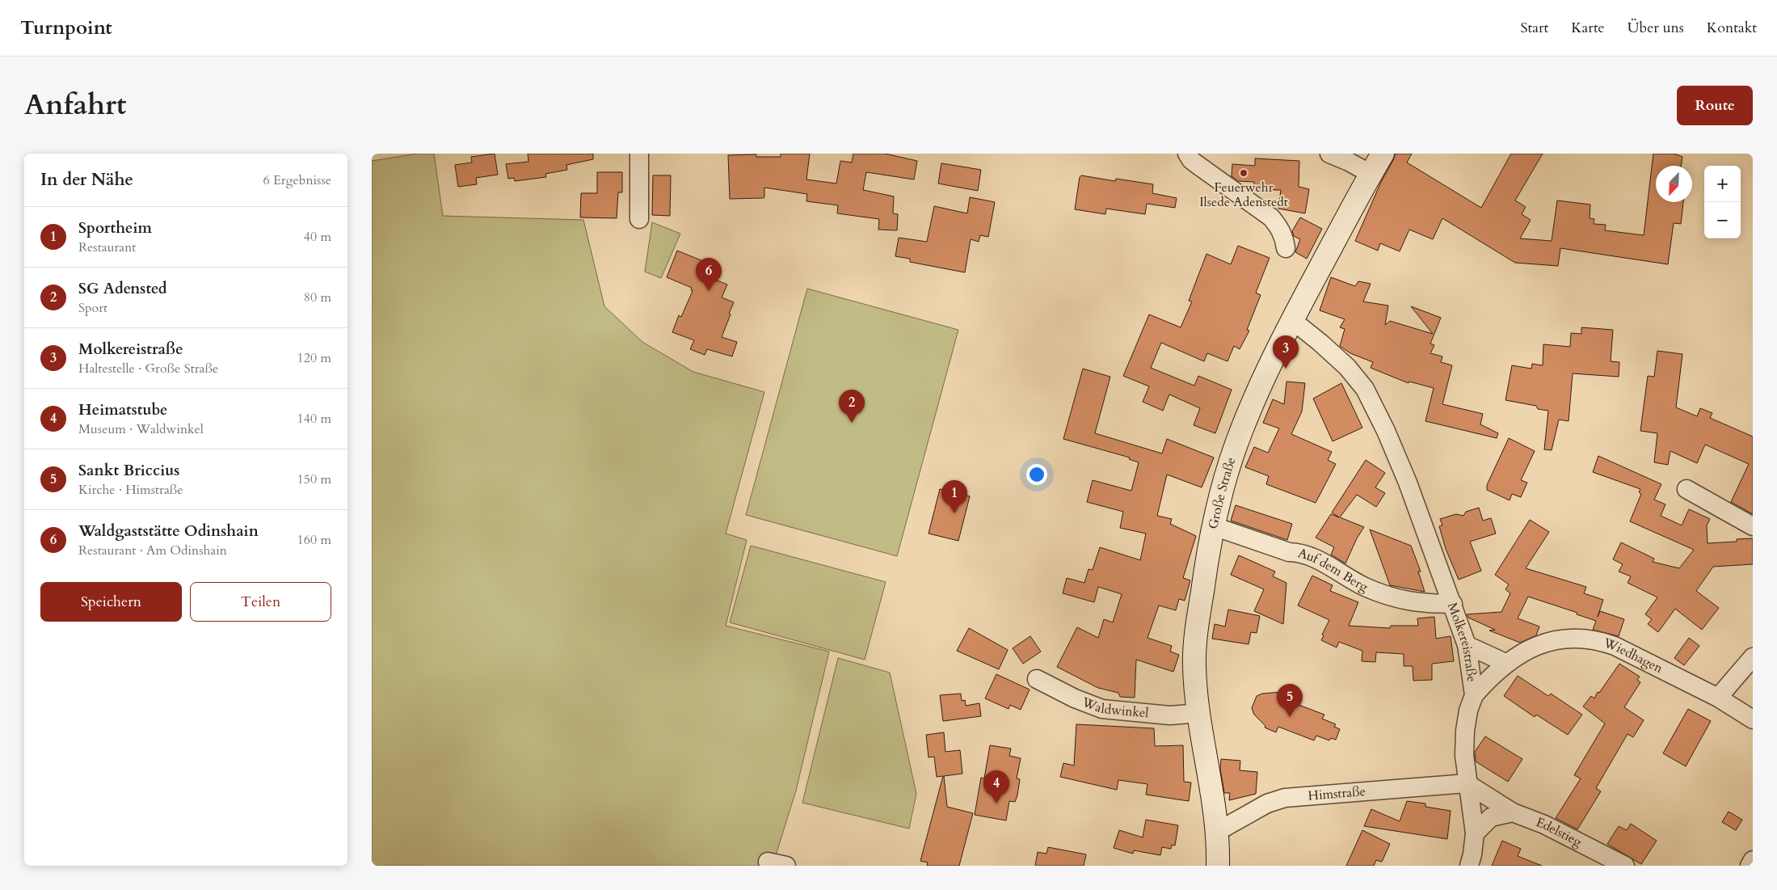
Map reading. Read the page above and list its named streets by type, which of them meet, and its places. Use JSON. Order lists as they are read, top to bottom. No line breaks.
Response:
{"streets":{"main road":["Große Straße"],"street":["Auf dem Berg","Molkereistraße","Wiedhagen","Waldwinkel","Himstraße","Edelstieg"]},"crossings":[["Große Straße","Auf dem Berg"],["Große Straße","Molkereistraße"],["Große Straße","Waldwinkel"],["Große Straße","Himstraße"],["Auf dem Berg","Molkereistraße"],["Molkereistraße","Wiedhagen"],["Molkereistraße","Himstraße"],["Molkereistraße","Edelstieg"],["Himstraße","Edelstieg"]],"places":["Feuerwehr Ilsede Adenstedt"],"north":"bottom left","page":{"header":"Turnpoint","nav":["Start","Karte","Über uns","Kontakt"],"title":"Anfahrt","buttons":["Route",["Speichern","Teilen"]],"heading":["In der Nähe","6 Ergebnisse"],"map_buttons":["+","−"],"list":[{"mark":"1","name":"Sportheim","note":"Restaurant","value":"40 m"},{"mark":"2","name":"SG Adensted","note":"Sport","value":"80 m"},{"mark":"3","name":"Molkereistraße","note":"Haltestelle · Große Straße","value":"120 m"},{"mark":"4","name":"Heimatstube","note":"Museum · Waldwinkel","value":"140 m"},{"mark":"5","name":"Sankt Briccius","note":"Kirche · Himstraße","value":"150 m"},{"mark":"6","name":"Waldgaststätte Odinshain","note":"Restaurant · Am Odinshain","value":"160 m"}],"pins":["6","3","2","1","5","4"]}}
